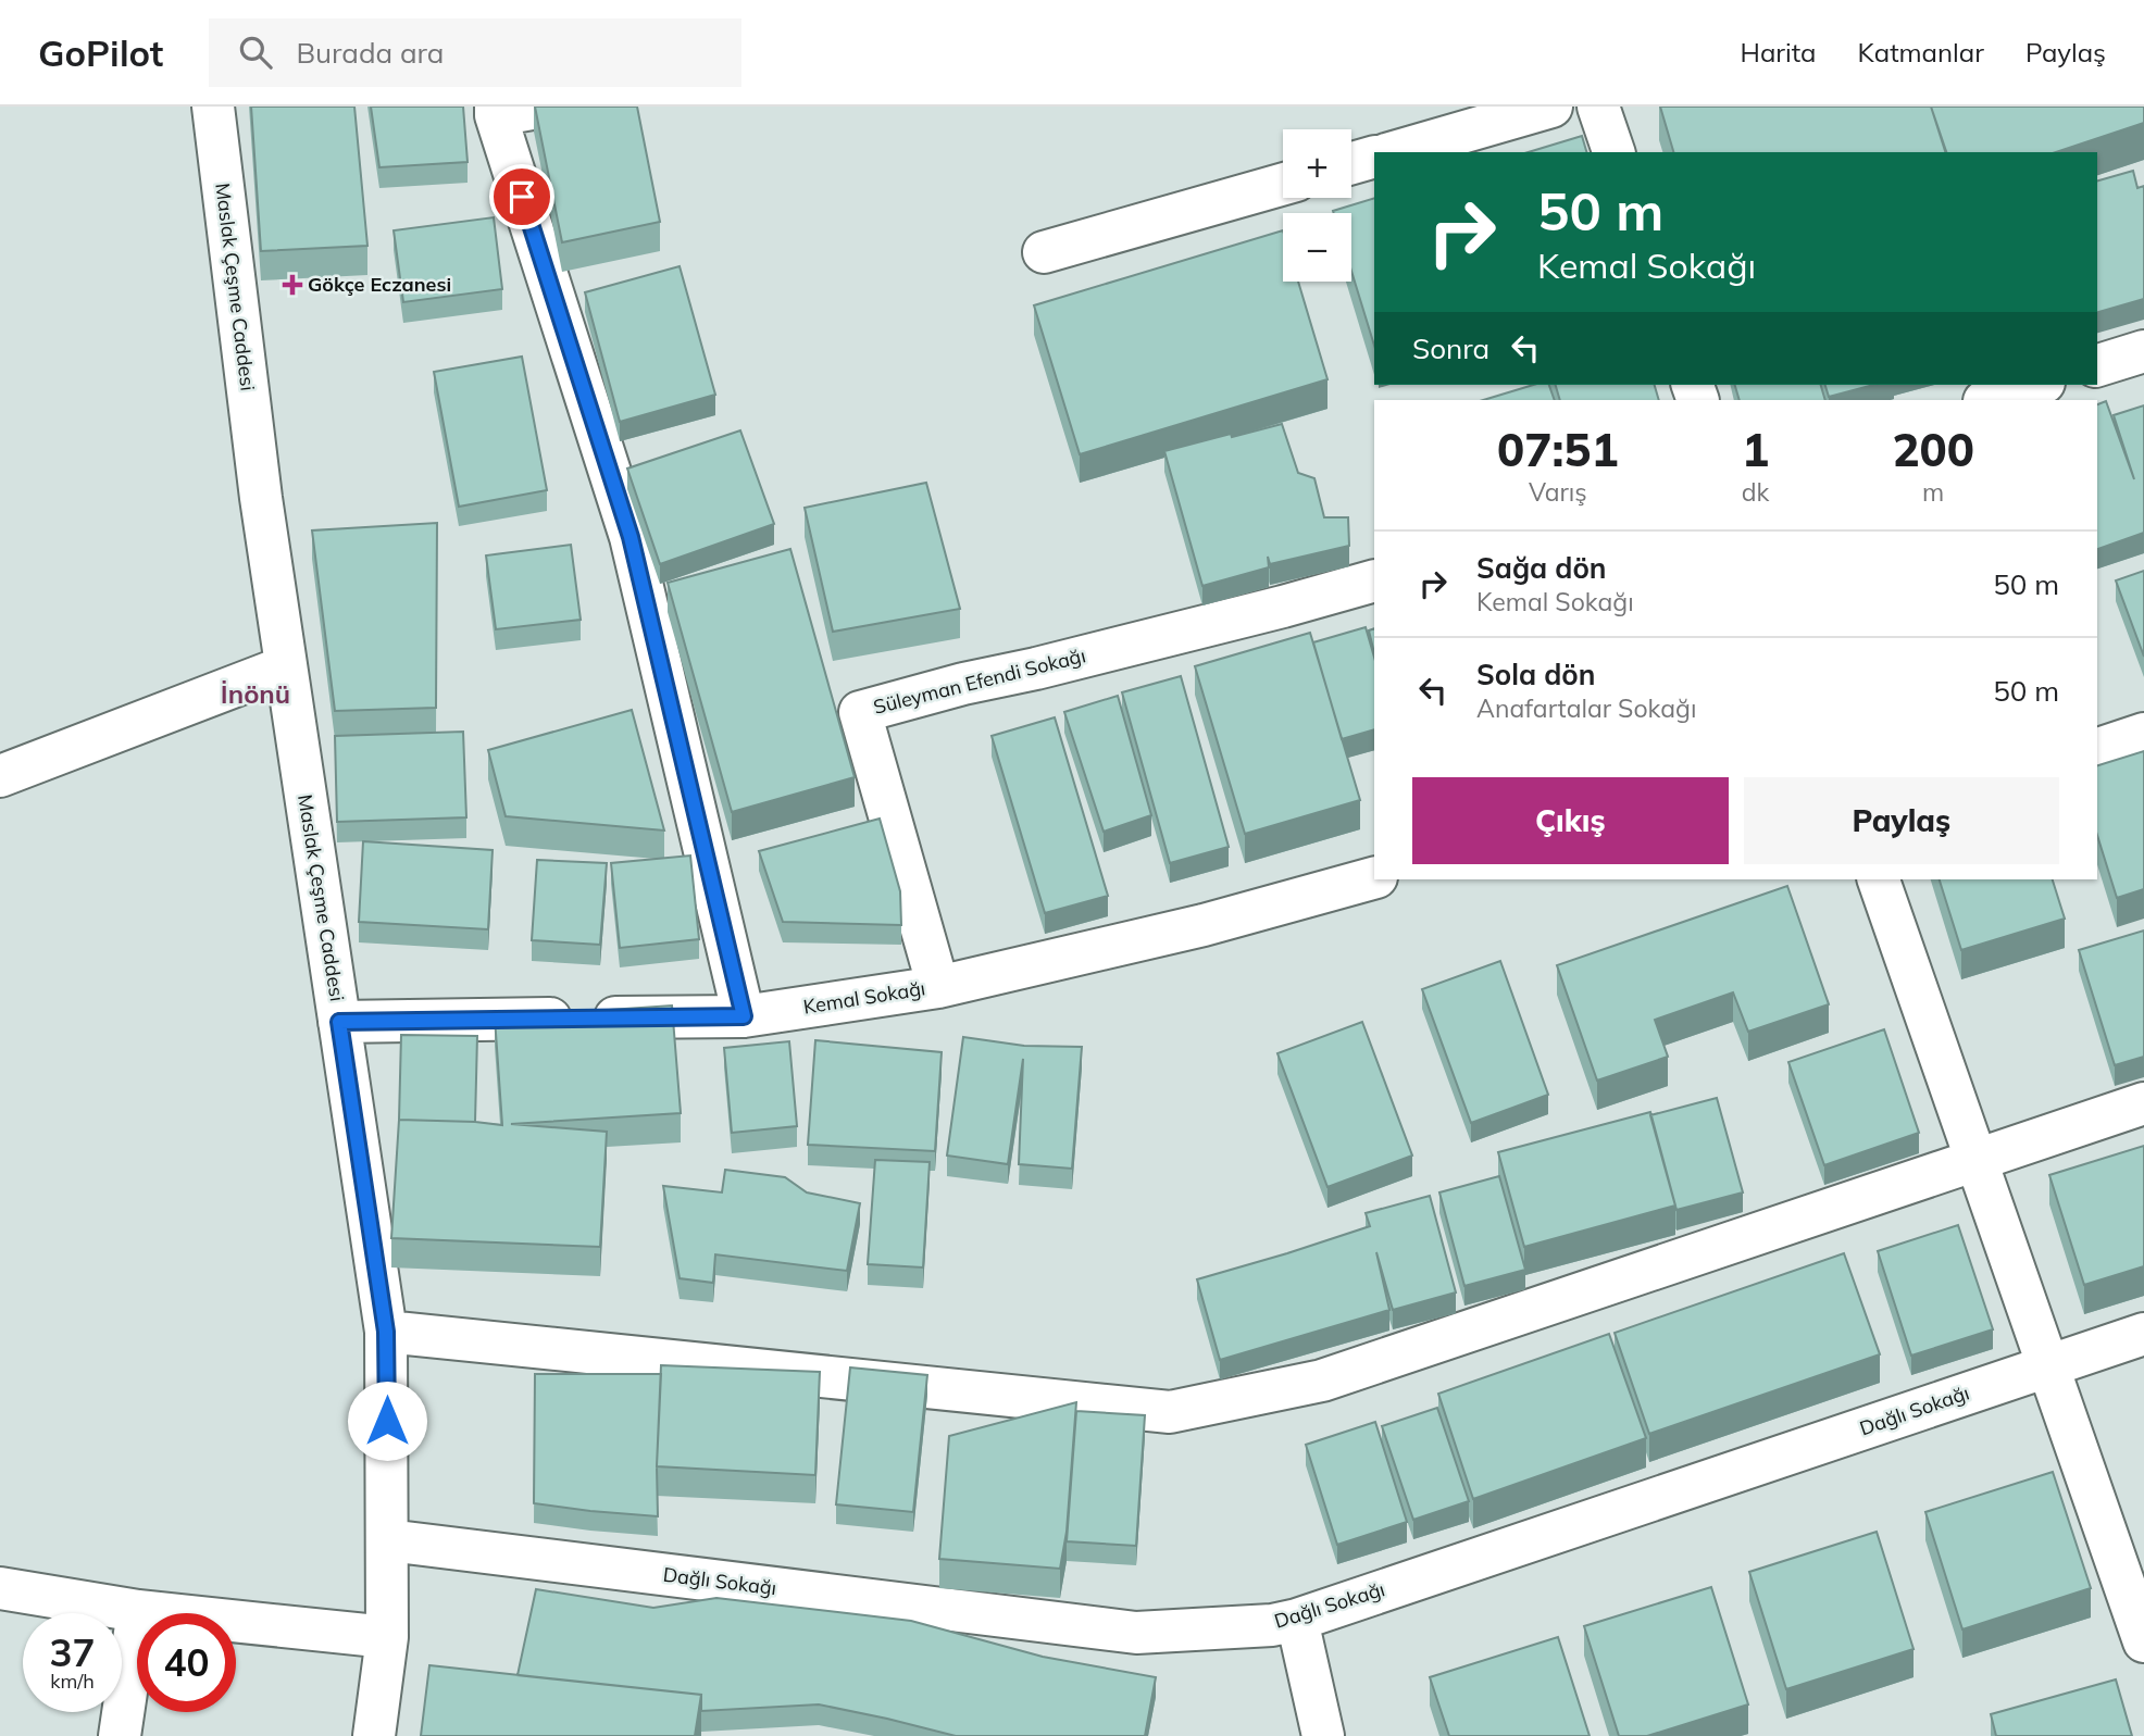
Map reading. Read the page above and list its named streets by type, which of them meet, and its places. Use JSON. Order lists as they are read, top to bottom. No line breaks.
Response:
{"streets":{"street":["Maslak Çeşme Caddesi","Süleyman Efendi Sokağı","Kemal Sokağı","Dağlı Sokağı"]},"crossings":[["Maslak Çeşme Caddesi","Kemal Sokağı"],["Maslak Çeşme Caddesi","Dağlı Sokağı"],["Süleyman Efendi Sokağı","Kemal Sokağı"]],"districts":["İnönü"],"places":{"health":["Gökçe Eczanesi"]},"page":{"header":"GoPilot","search":"Burada ara","nav":["Harita","Katmanlar","Paylaş"],"map_buttons":["+","−"],"turn":["50 m","Kemal Sokağı"],"then":"Sonra","eta":["07:51","Varış","1","dk","200","m"],"list":[{"name":"Sağa dön","note":"Kemal Sokağı","value":"50 m"},{"name":"Sola dön","note":"Anafartalar Sokağı","value":"50 m"}],"buttons":["Çıkış","Paylaş"],"speed":"37 km/h","limit":"40"}}
